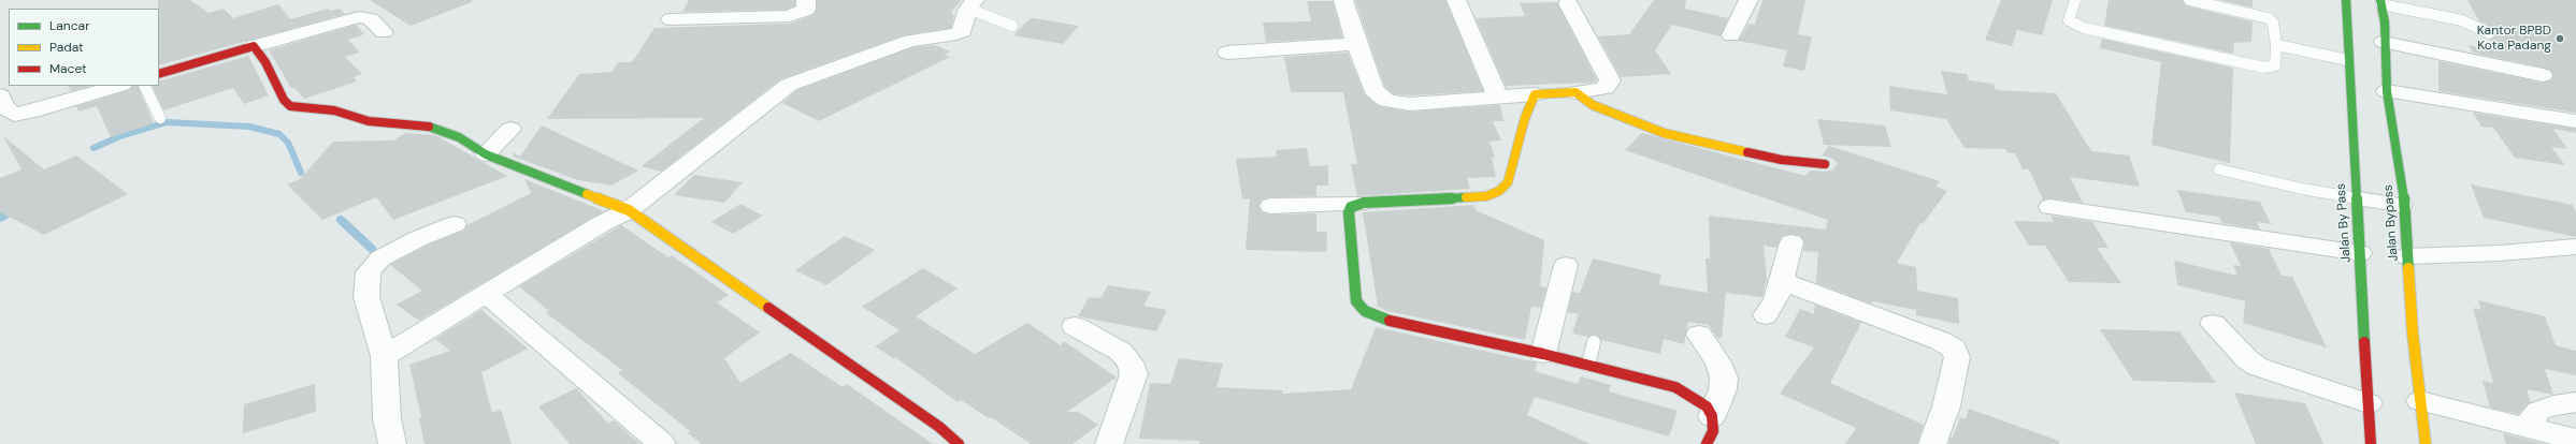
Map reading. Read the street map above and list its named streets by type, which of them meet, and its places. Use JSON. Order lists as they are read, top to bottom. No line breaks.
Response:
{"streets":{"main road":["Jalan By Pass","Jalan Bypass"]},"places":["Kantor BPBD Kota Padang"],"legend":["Lancar","Padat","Macet"]}
